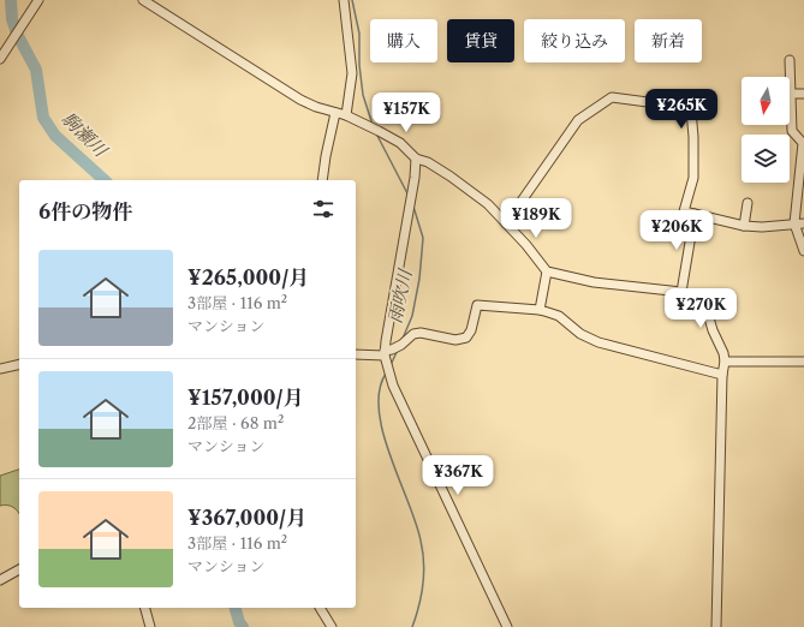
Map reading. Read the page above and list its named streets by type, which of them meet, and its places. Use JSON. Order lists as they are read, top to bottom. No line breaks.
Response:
{"water":["駒瀬川","雨吹川"],"north":"bottom","page":{"chip":["購入","賃貸","絞り込み","新着"],"price":["¥265K","¥157K","¥189K","¥206K","¥270K","¥367K"],"heading":"6件の物件","list":[{"name":"¥265,000/月","note":"3部屋 · 116 m² · マンション"},{"name":"¥157,000/月","note":"2部屋 · 68 m² · マンション"},{"name":"¥367,000/月","note":"3部屋 · 116 m² · マンション"}]}}
